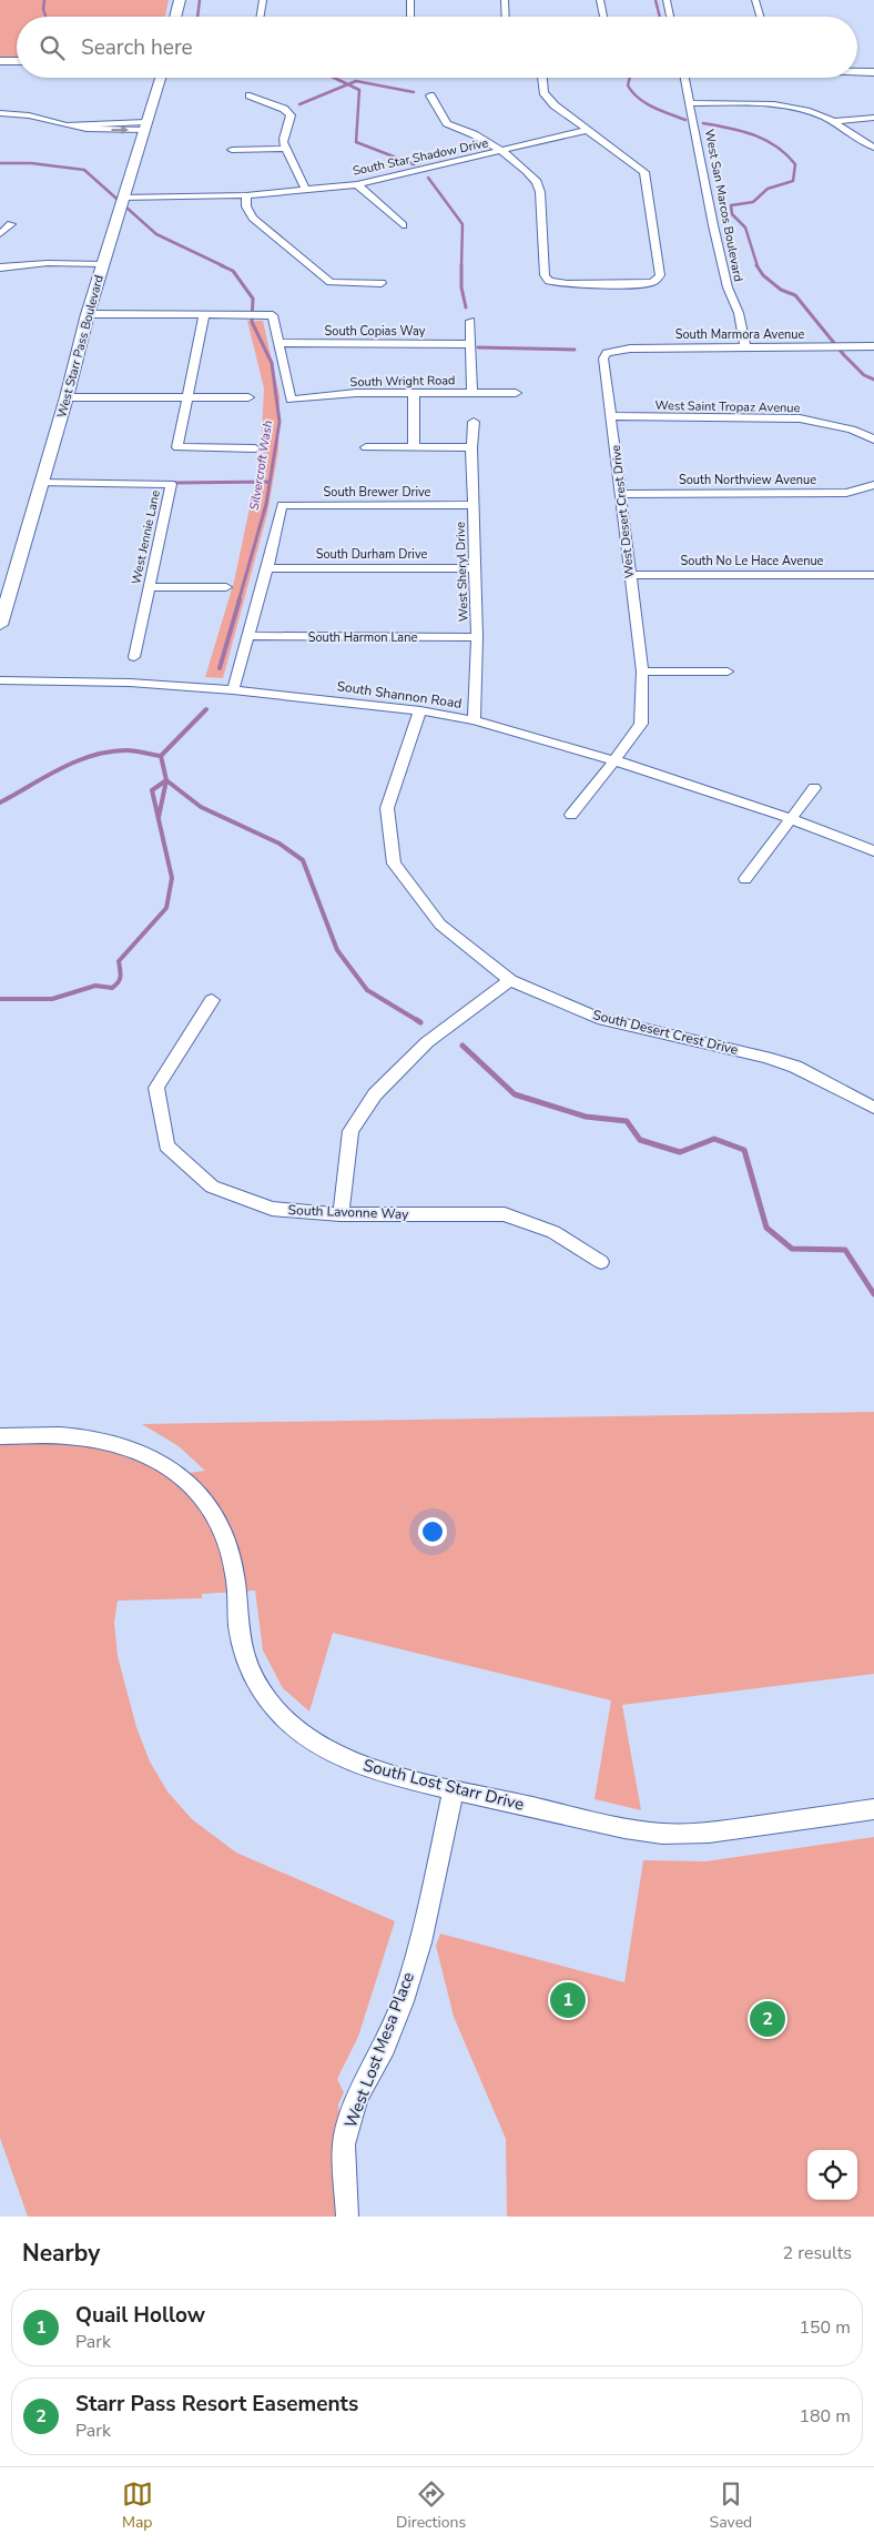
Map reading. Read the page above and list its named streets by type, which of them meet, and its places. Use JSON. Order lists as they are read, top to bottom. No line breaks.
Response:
{"streets":{"street":["South Star Shadow Drive","West San Marcos Boulevard","South Copias Way","South Marmora Avenue","West Starr Pass Boulevard","South Wright Road","West Saint Tropaz Avenue","South Northview Avenue","South Brewer Drive","West Desert Crest Drive","West Jennie Lane","South Durham Drive","South No Le Hace Avenue","West Sheryl Drive","South Harmon Lane","South Shannon Road","South Desert Crest Drive","South Lavonne Way","South Lost Starr Drive","West Lost Mesa Place"]},"crossings":[["South Star Shadow Drive","West Starr Pass Boulevard"],["West San Marcos Boulevard","South Marmora Avenue"],["South Copias Way","South Wright Road"],["South Marmora Avenue","West Desert Crest Drive"],["West Starr Pass Boulevard","West Jennie Lane"],["West Saint Tropaz Avenue","West Desert Crest Drive"],["South Northview Avenue","West Desert Crest Drive"],["South Brewer Drive","South Durham Drive"],["South Brewer Drive","West Sheryl Drive"],["West Desert Crest Drive","South No Le Hace Avenue"],["West Desert Crest Drive","South Shannon Road"],["South Durham Drive","West Sheryl Drive"],["West Sheryl Drive","South Harmon Lane"],["West Sheryl Drive","South Shannon Road"],["South Shannon Road","South Desert Crest Drive"],["South Lost Starr Drive","West Lost Mesa Place"]],"water":["Silvercroft Wash"],"page":{"search":"Search here","pins":["1","2"],"heading":["Nearby","2 results"],"list":[{"mark":"1","name":"Quail Hollow","note":"Park","value":"150 m"},{"mark":"2","name":"Starr Pass Resort Easements","note":"Park","value":"180 m"}],"nav":["Map","Directions","Saved"]}}
